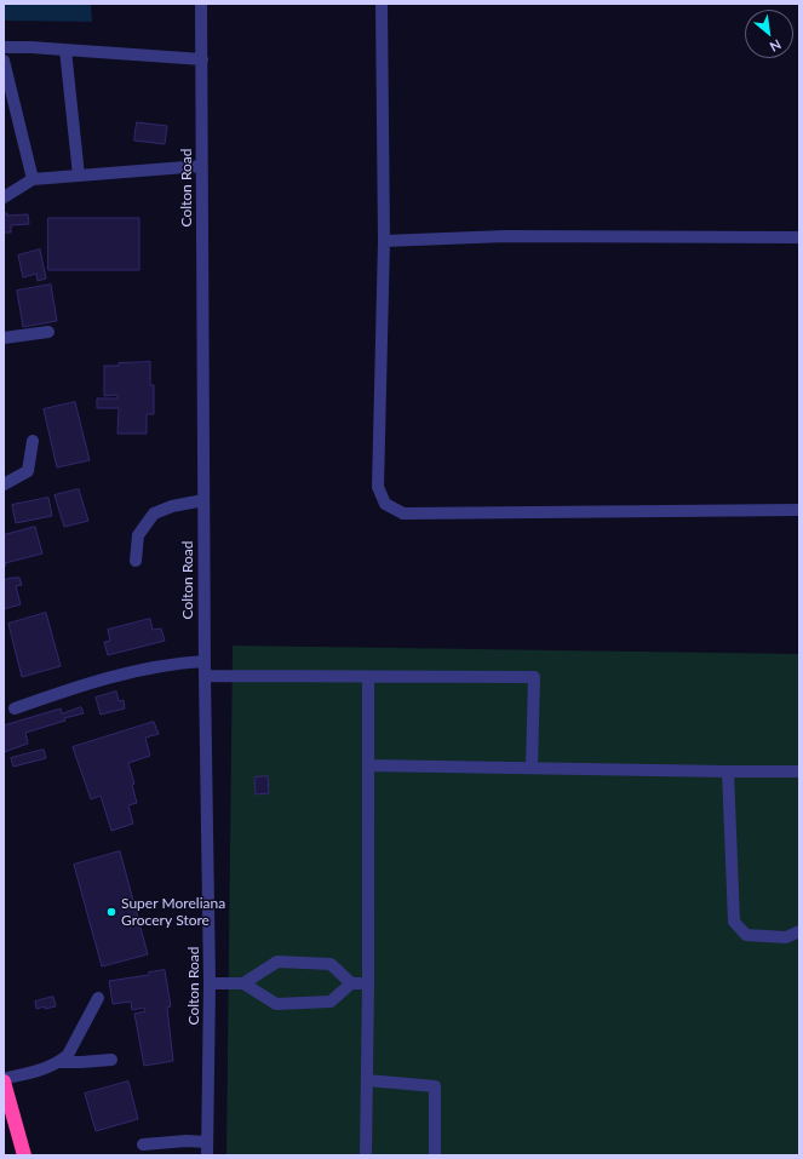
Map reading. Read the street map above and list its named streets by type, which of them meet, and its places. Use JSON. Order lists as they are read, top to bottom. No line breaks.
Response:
{"streets":{"street":["Colton Road"]},"places":["Super Moreliana Grocery Store"],"north":"bottom right"}
